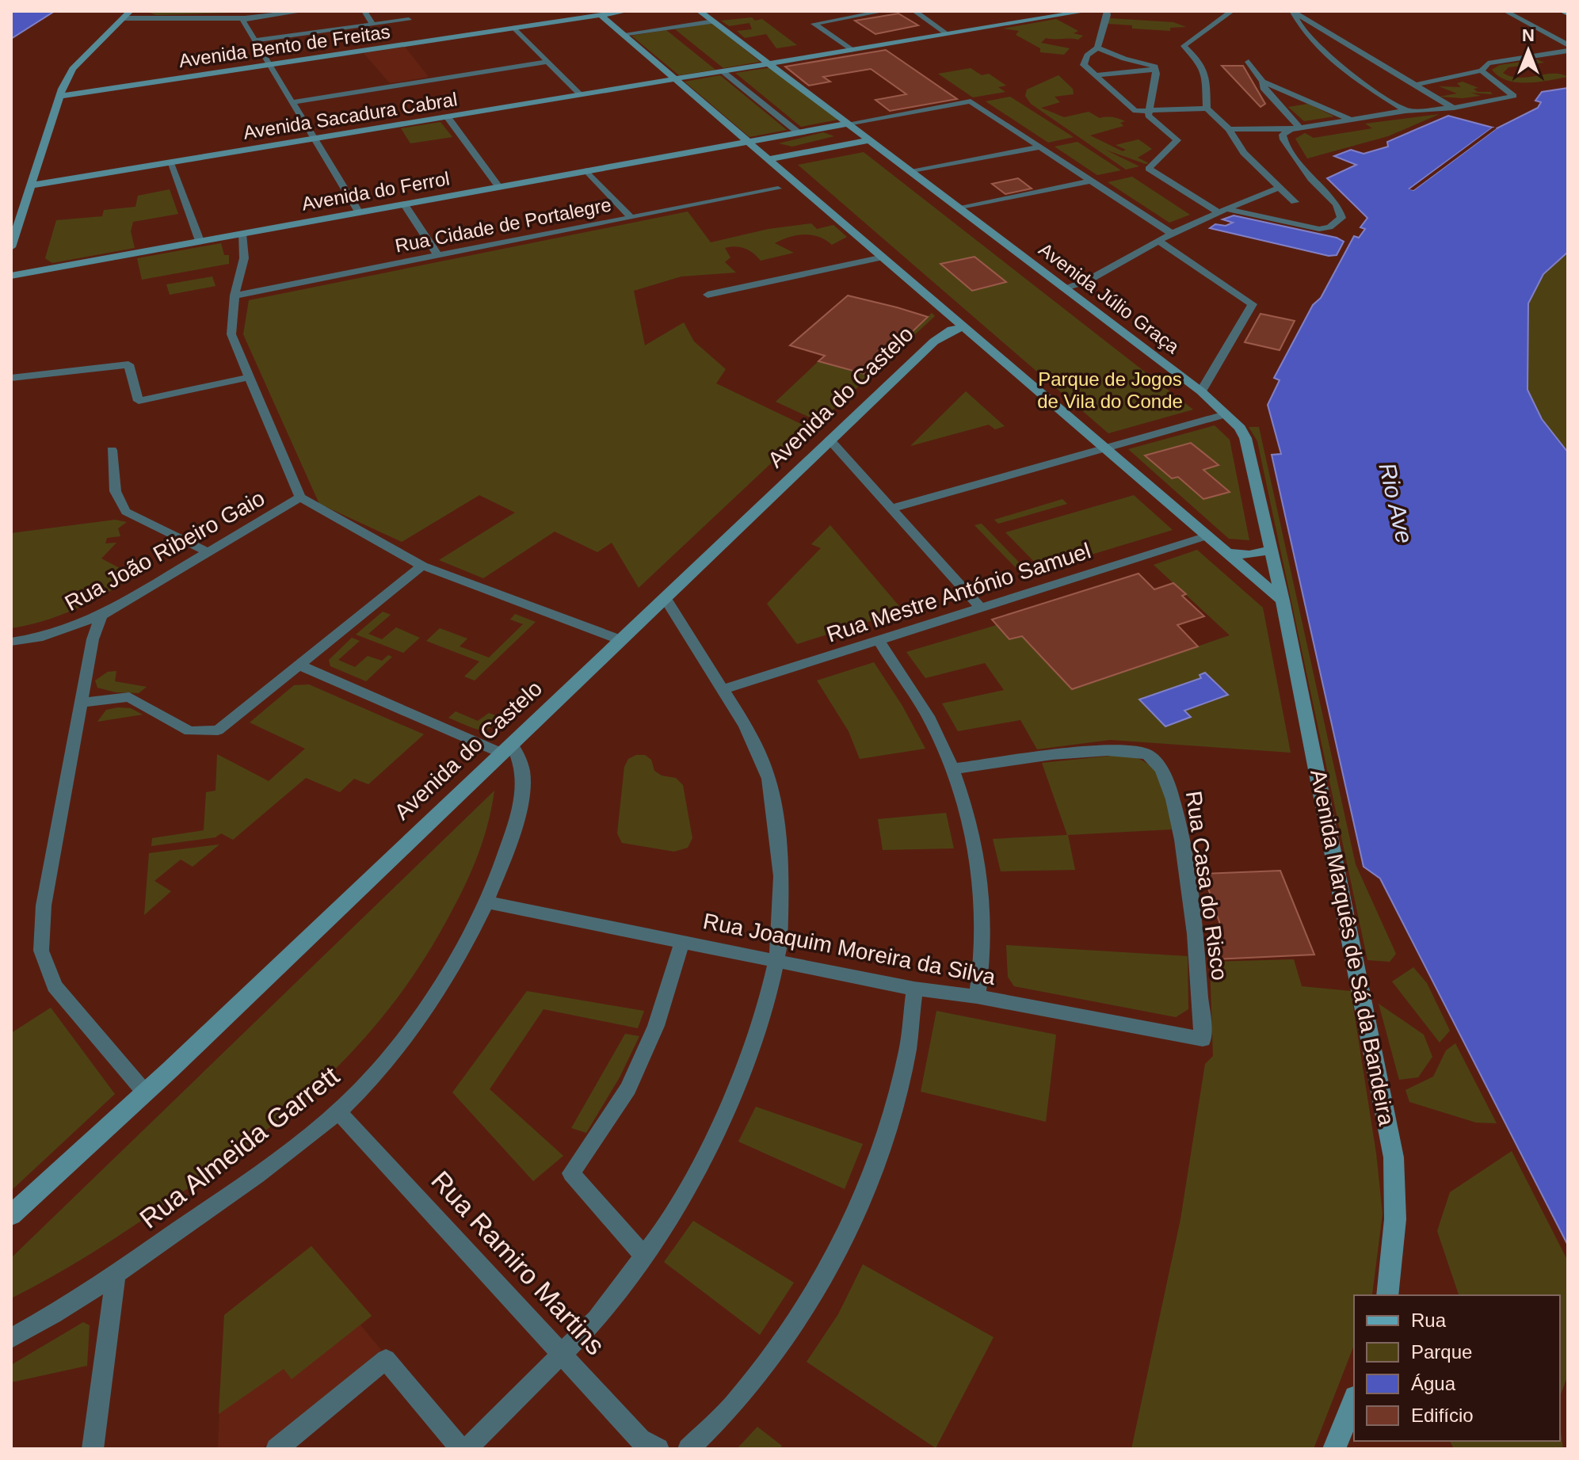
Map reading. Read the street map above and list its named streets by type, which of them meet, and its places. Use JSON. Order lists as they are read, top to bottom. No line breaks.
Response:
{"streets":{"street":["Avenida Bento de Freitas","Avenida Sacadura Cabral","Avenida do Ferrol","Rua Cidade de Portalegre","Avenida Júlio Graça","Avenida do Castelo","Rua João Ribeiro Gaio","Rua Mestre António Samuel","Rua Casa do Risco","Avenida Marquês de Sá da Bandeira","Rua Joaquim Moreira da Silva","Rua Almeida Garrett","Rua Ramiro Martins"]},"crossings":[["Avenida Júlio Graça","Avenida Marquês de Sá da Bandeira"],["Avenida do Castelo","Rua Almeida Garrett"],["Rua Casa do Risco","Rua Joaquim Moreira da Silva"],["Rua Joaquim Moreira da Silva","Rua Almeida Garrett"],["Rua Almeida Garrett","Rua Ramiro Martins"]],"water":["Rio Ave"],"parks":["Parque de Jogos de Vila do Conde"],"legend":["Rua","Parque","Água","Edifício"],"north":"top"}
